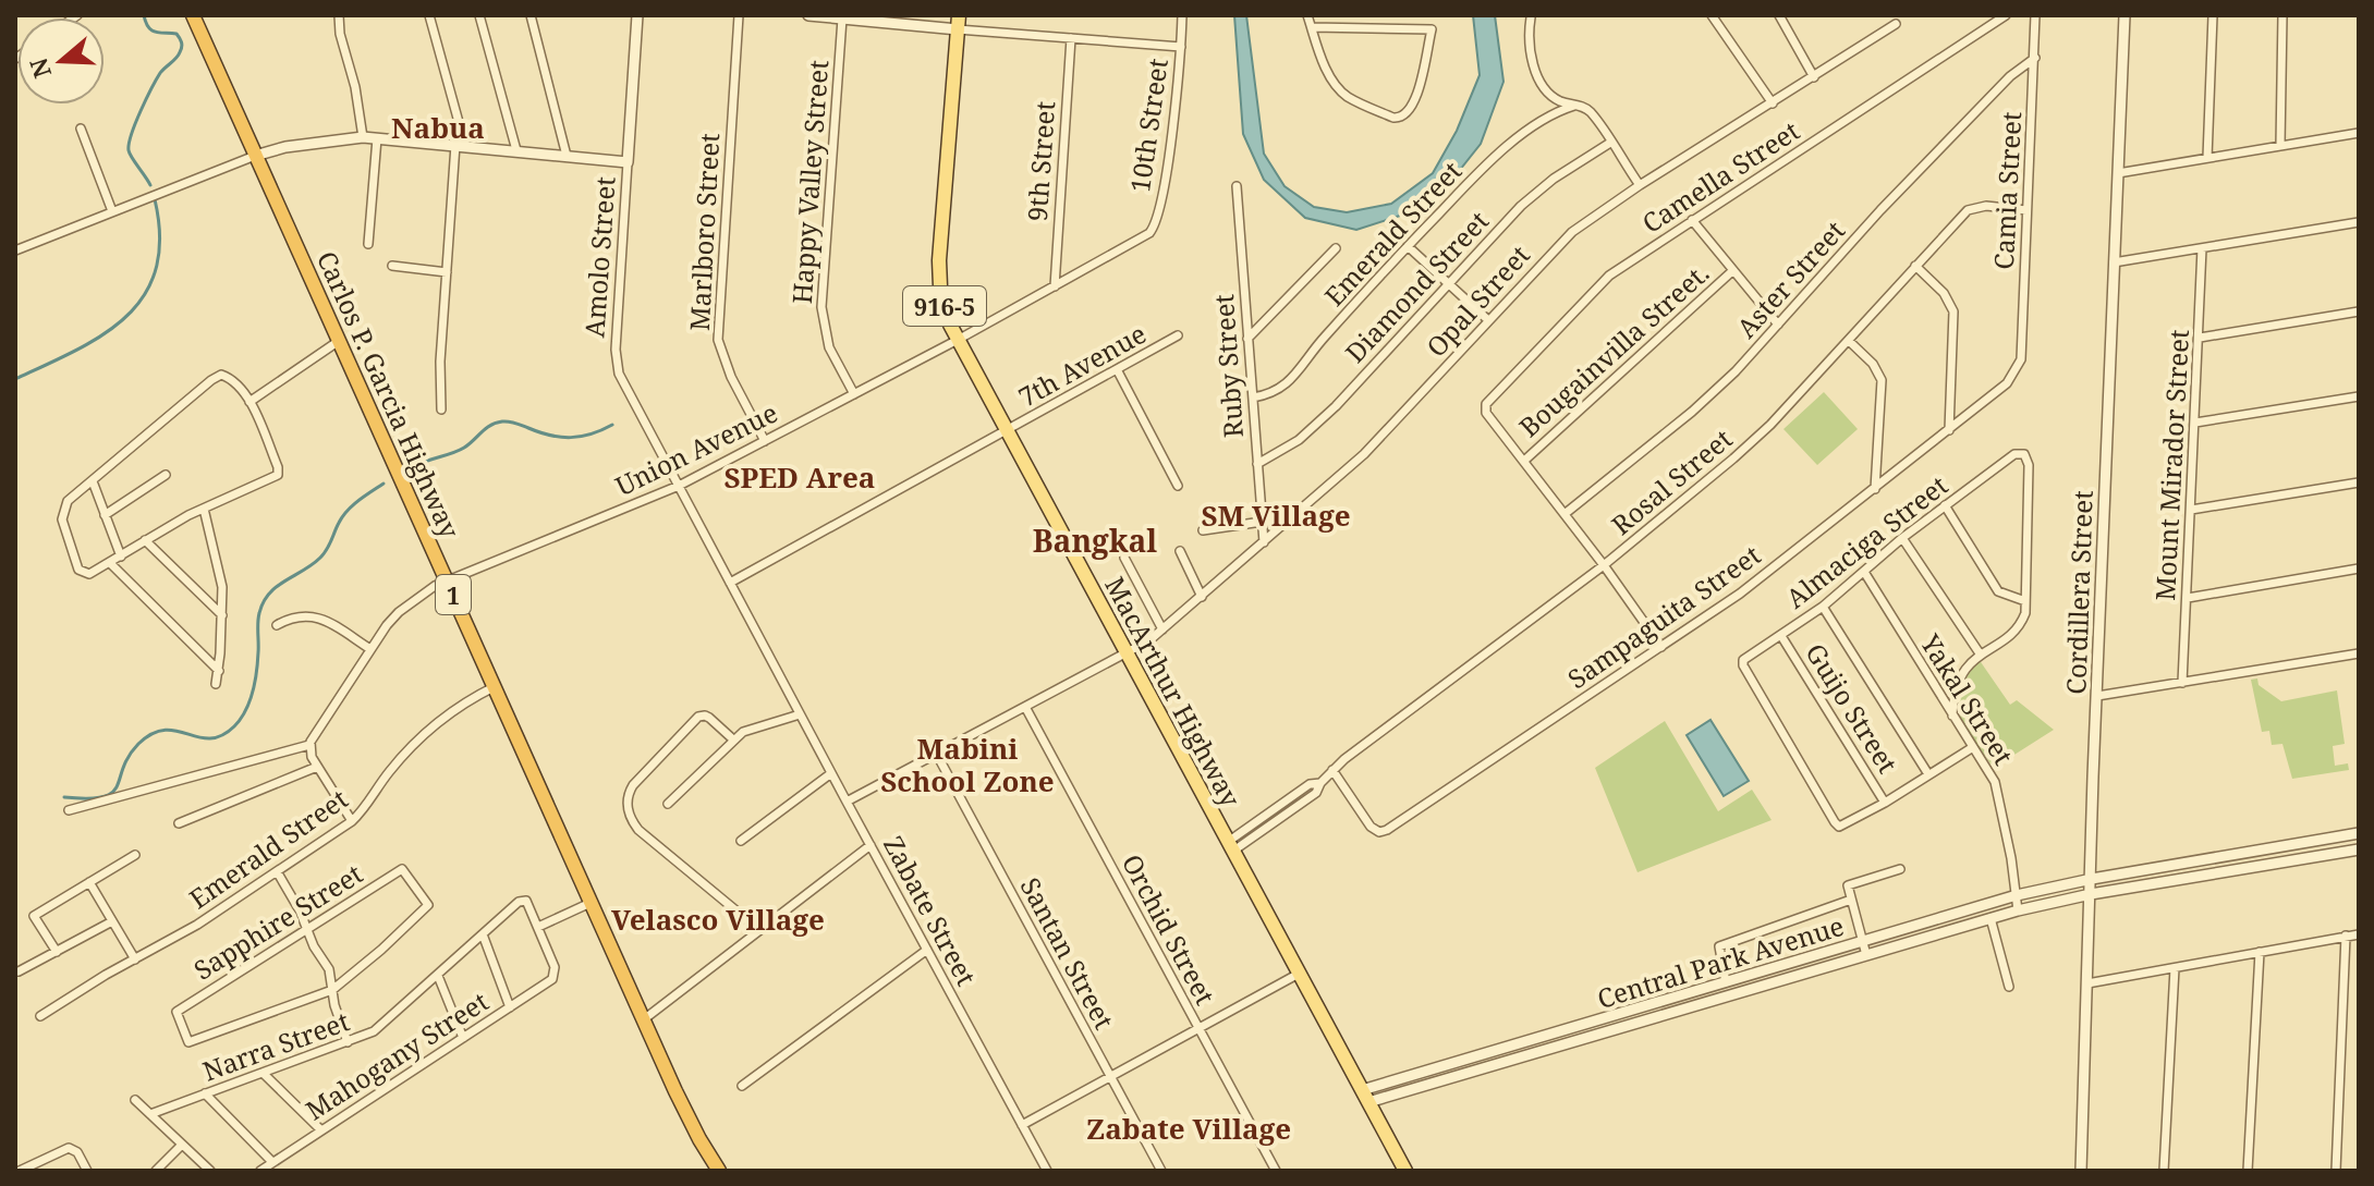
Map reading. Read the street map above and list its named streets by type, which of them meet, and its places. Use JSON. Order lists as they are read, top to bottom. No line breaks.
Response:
{"streets":{"highway":["Carlos P. Garcia Highway","1"],"main road":["916-5","MacArthur Highway"],"street":["10th Street","9th Street","Camella Street","Happy Valley Street","Camia Street","Marlboro Street","Emerald Street","Amolo Street","Aster Street","Diamond Street","Opal Street","Bougainvilla Street.","7th Avenue","Ruby Street","Union Avenue","Mount Mirador Street","Rosal Street","Almaciga Street","Cordillera Street","Sampaguita Street","Yakal Street","Guijo Street","Zabate Street","Sapphire Street","Orchid Street","Santan Street","Central Park Avenue","Narra Street","Mahogany Street"]},"crossings":[["10th Street","Union Avenue"],["9th Street","Union Avenue"],["Camella Street","Bougainvilla Street."],["Happy Valley Street","Union Avenue"],["Camia Street","Aster Street"],["Camia Street","Rosal Street"],["Camia Street","Sampaguita Street"],["Marlboro Street","Union Avenue"],["Emerald Street","Ruby Street"],["Emerald Street","Carlos P. Garcia Highway"],["Amolo Street","Union Avenue"],["Amolo Street","Zabate Street"],["Diamond Street","Ruby Street"],["Opal Street","Ruby Street"],["Opal Street","MacArthur Highway"],["7th Avenue","MacArthur Highway"],["7th Avenue","Zabate Street"],["Carlos P. Garcia Highway","Union Avenue"],["Union Avenue","MacArthur Highway"],["Union Avenue","Zabate Street"],["Rosal Street","Sampaguita Street"],["Rosal Street","MacArthur Highway"],["Almaciga Street","Yakal Street"],["Almaciga Street","Guijo Street"],["Cordillera Street","Central Park Avenue"],["MacArthur Highway","Central Park Avenue"],["Yakal Street","Central Park Avenue"],["Narra Street","Mahogany Street"]],"districts":["Nabua","SPED Area","SM Village","Bangkal","Mabini School Zone","Velasco Village","Zabate Village"],"north":"left"}
